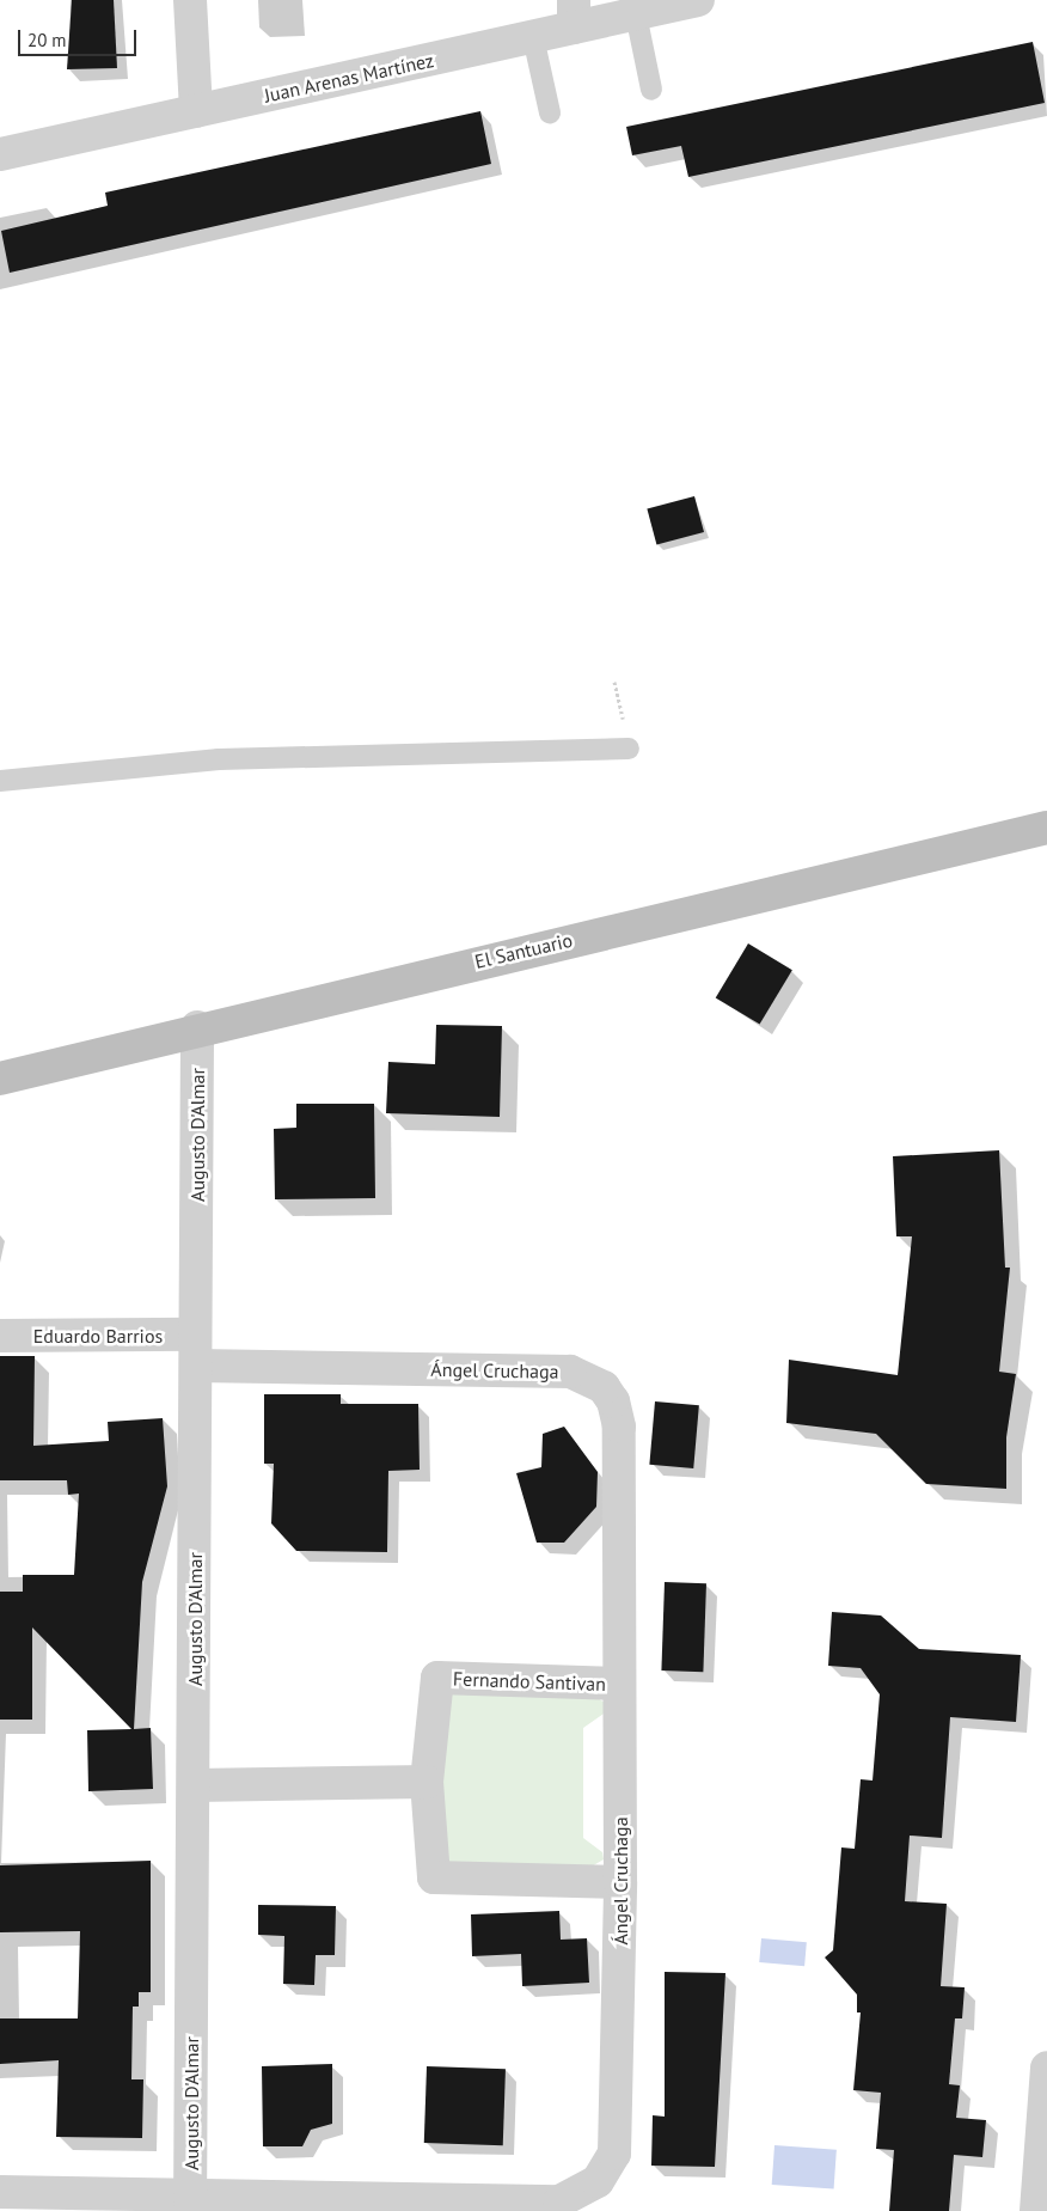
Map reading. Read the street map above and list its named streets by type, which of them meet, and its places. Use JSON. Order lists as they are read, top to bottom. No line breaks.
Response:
{"streets":{"street":["Juan Arenas Martínez","El Santuario","Augusto D'Almar","Eduardo Barrios","Ángel Cruchaga","Fernando Santivan"]},"crossings":[["El Santuario","Augusto D'Almar"],["Augusto D'Almar","Eduardo Barrios"],["Augusto D'Almar","Ángel Cruchaga"],["Eduardo Barrios","Ángel Cruchaga"],["Ángel Cruchaga","Fernando Santivan"]],"scale_bar":"20 m"}
